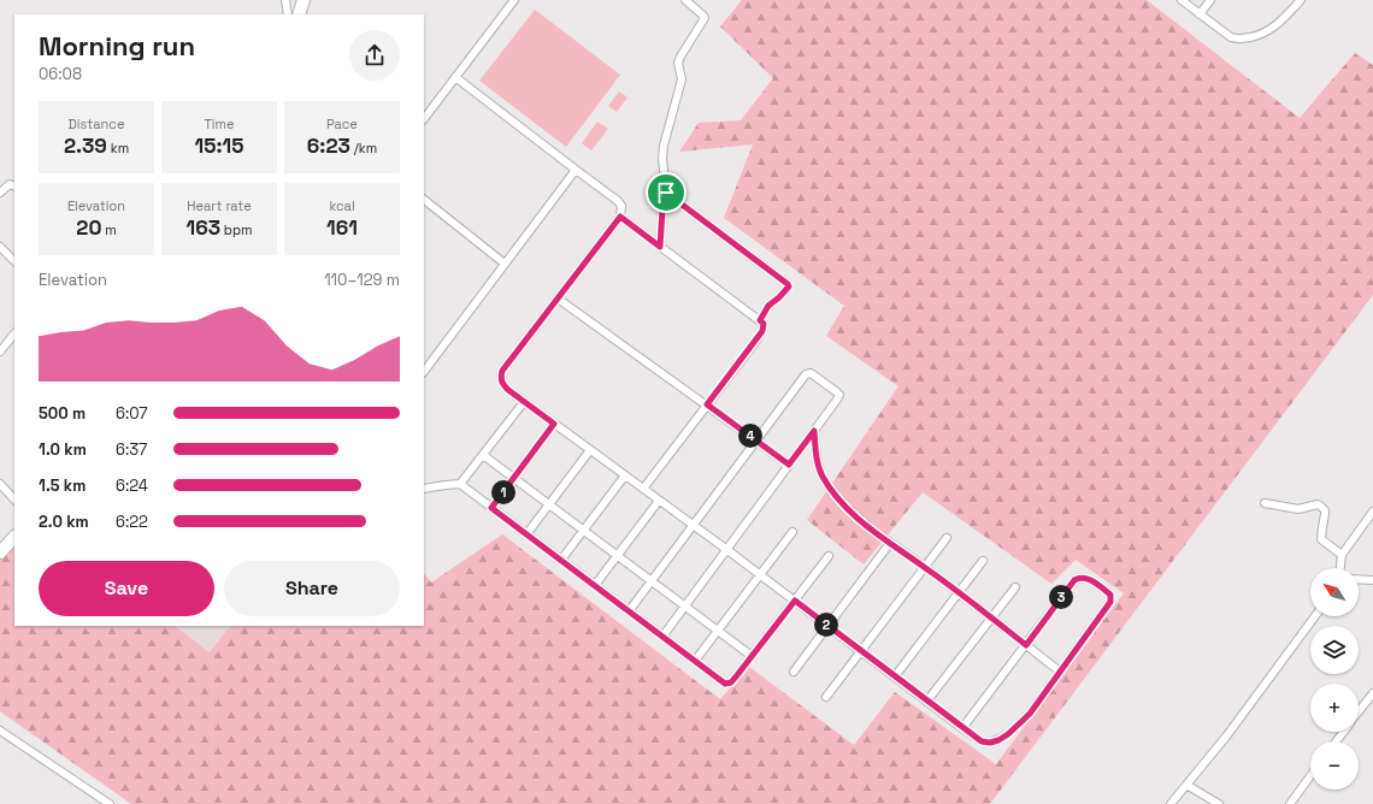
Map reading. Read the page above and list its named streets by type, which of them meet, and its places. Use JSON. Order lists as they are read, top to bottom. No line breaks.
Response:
{"north":"top left","page":{"heading":["Morning run","06:08"],"stats":[["Distance","2.39 km"],["Time","15:15"],["Pace","6:23 /km"],["Elevation","20 m"],["Heart rate","163 bpm"],["kcal","161"]],"chart":["Elevation","110–129 m"],"list":[{"name":"500 m","note":"6:07"},{"name":"1.0 km","note":"6:37"},{"name":"1.5 km","note":"6:24"},{"name":"2.0 km","note":"6:22"}],"pins":["4","1","3","2"],"buttons":["Save","Share"],"map_buttons":["+","−"]}}
